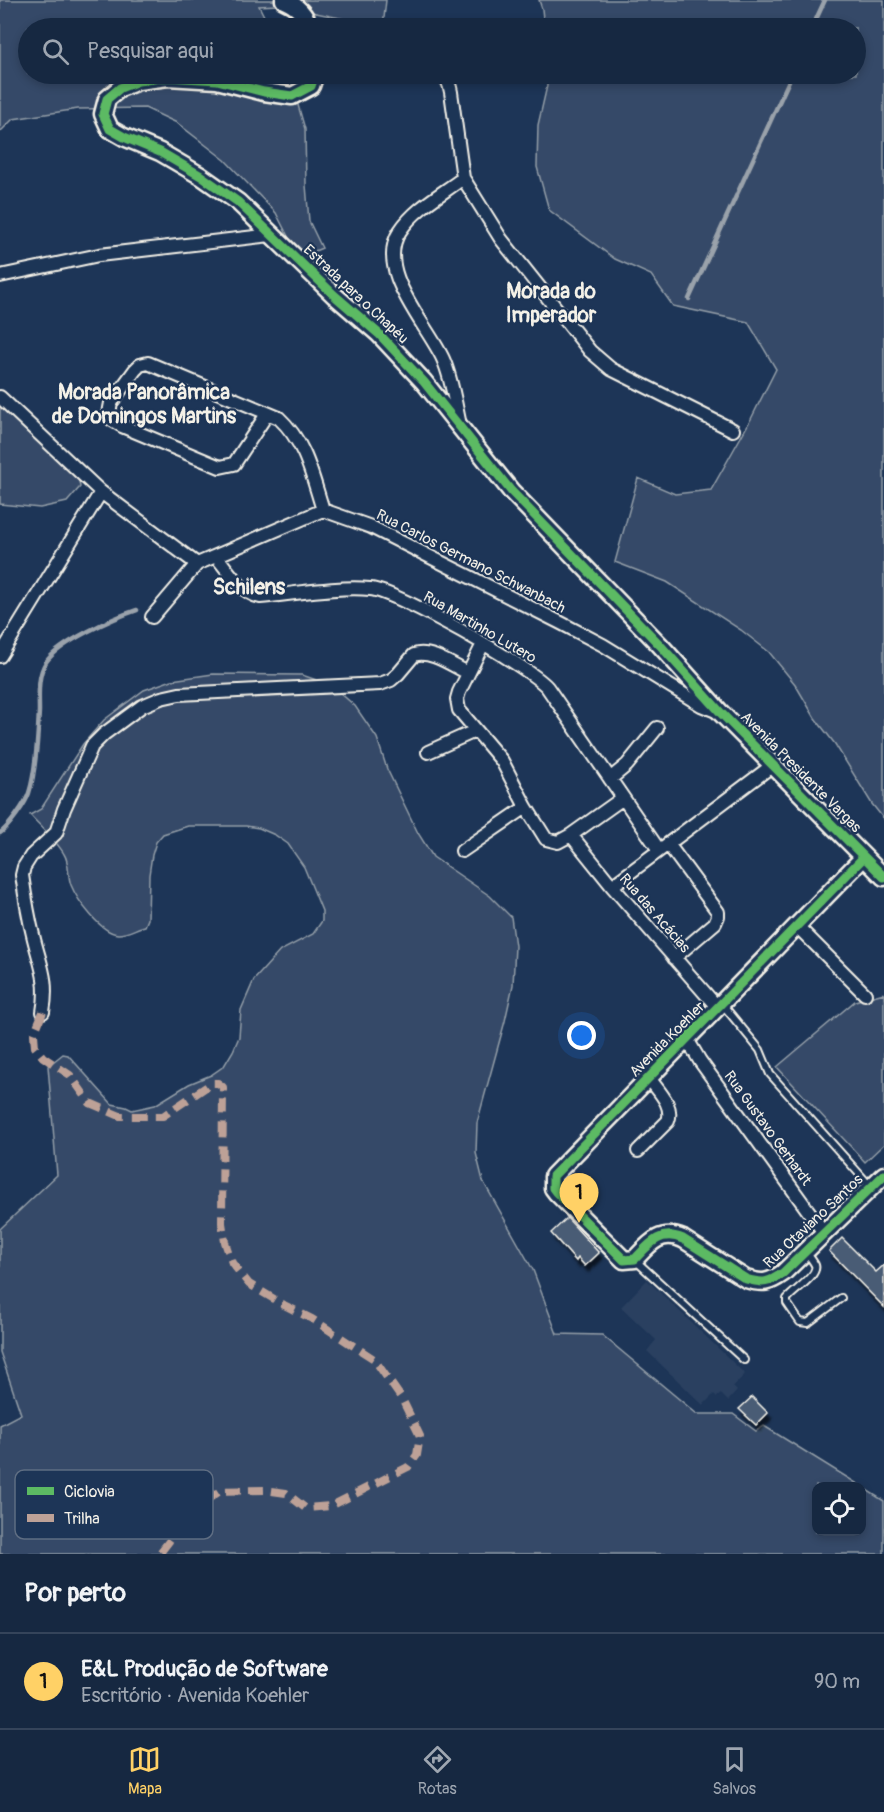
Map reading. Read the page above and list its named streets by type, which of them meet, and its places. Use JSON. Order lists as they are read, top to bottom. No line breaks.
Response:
{"streets":{"street":["Estrada para o Chapéu","Rua Carlos Germano Schwanbach","Rua Martinho Lutero","Avenida Presidente Vargas","Rua das Acácias","Avenida Koehler","Rua Gustavo Gerhardt","Rua Otaviano Santos"]},"crossings":[["Estrada para o Chapéu","Rua Carlos Germano Schwanbach"],["Estrada para o Chapéu","Avenida Presidente Vargas"],["Rua Carlos Germano Schwanbach","Avenida Presidente Vargas"],["Rua Martinho Lutero","Rua das Acácias"],["Avenida Presidente Vargas","Avenida Koehler"],["Rua das Acácias","Avenida Koehler"],["Avenida Koehler","Rua Gustavo Gerhardt"],["Avenida Koehler","Rua Otaviano Santos"],["Rua Gustavo Gerhardt","Rua Otaviano Santos"]],"districts":["Morada do Imperador","Morada Panorâmica de Domingos Martins","Schilens"],"legend":["Ciclovia","Trilha"],"page":{"search":"Pesquisar aqui","pins":"1","heading":"Por perto","list":[{"mark":"1","name":"E&L Produção de Software","note":"Escritório · Avenida Koehler","value":"90 m"}],"nav":["Mapa","Rotas","Salvos"]}}
